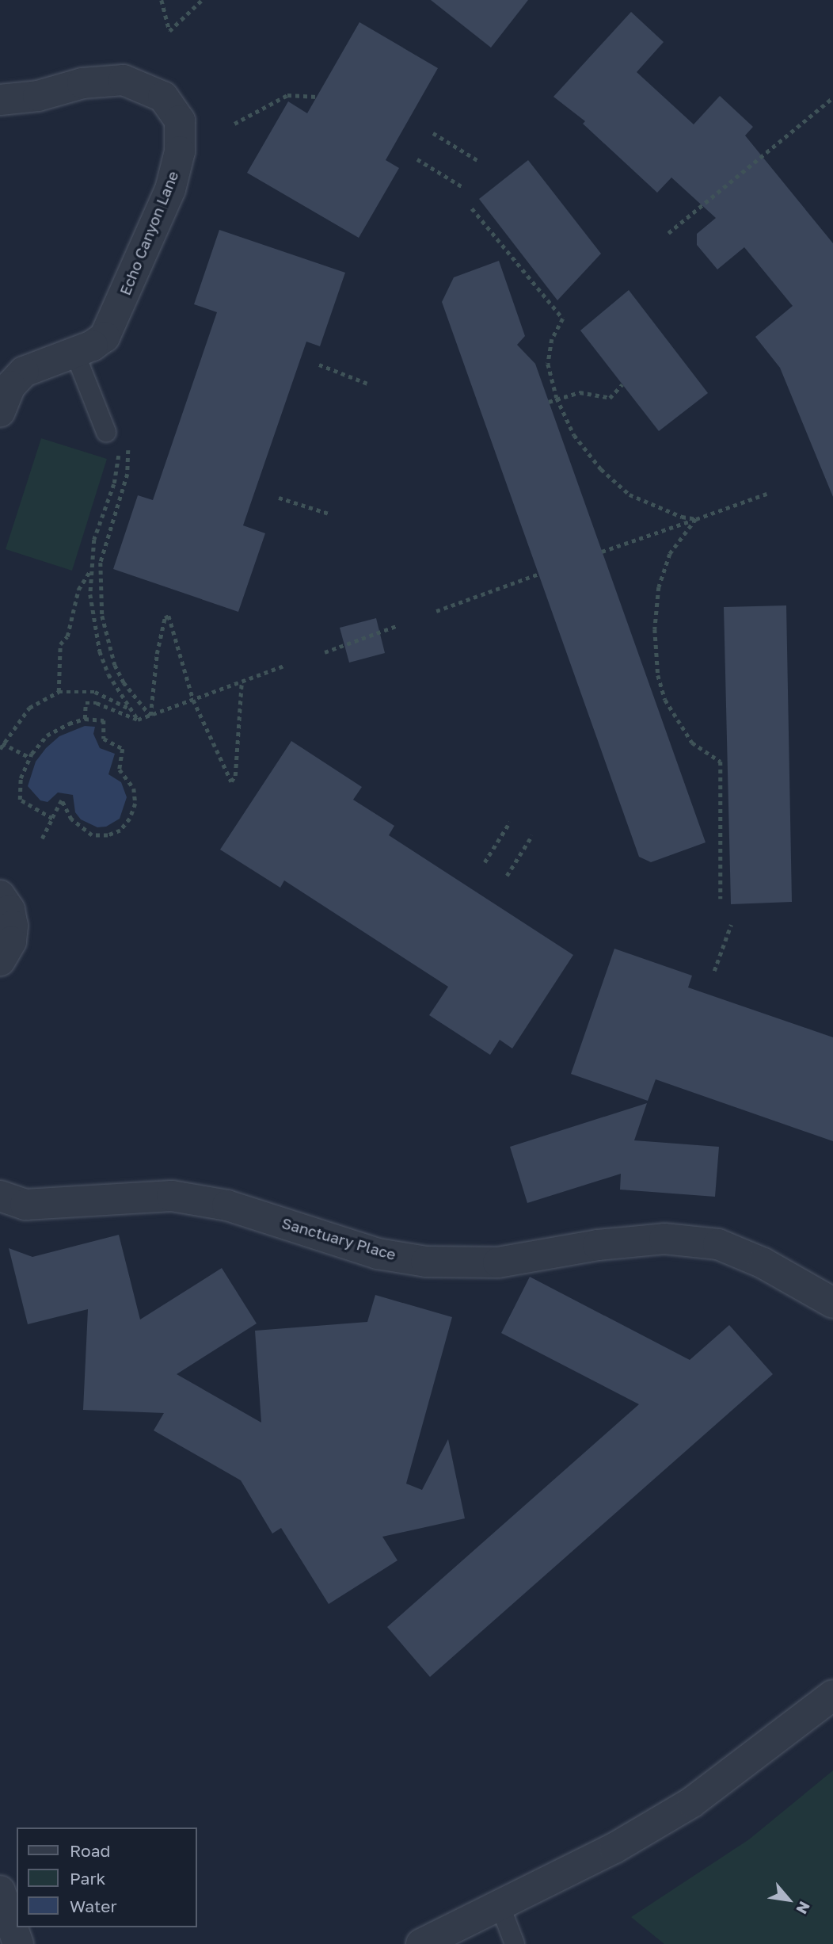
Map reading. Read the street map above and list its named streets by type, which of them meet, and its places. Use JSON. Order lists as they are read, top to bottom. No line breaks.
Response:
{"streets":{"street":["Echo Canyon Lane","Sanctuary Place"]},"legend":["Road","Park","Water"],"north":"bottom right"}
